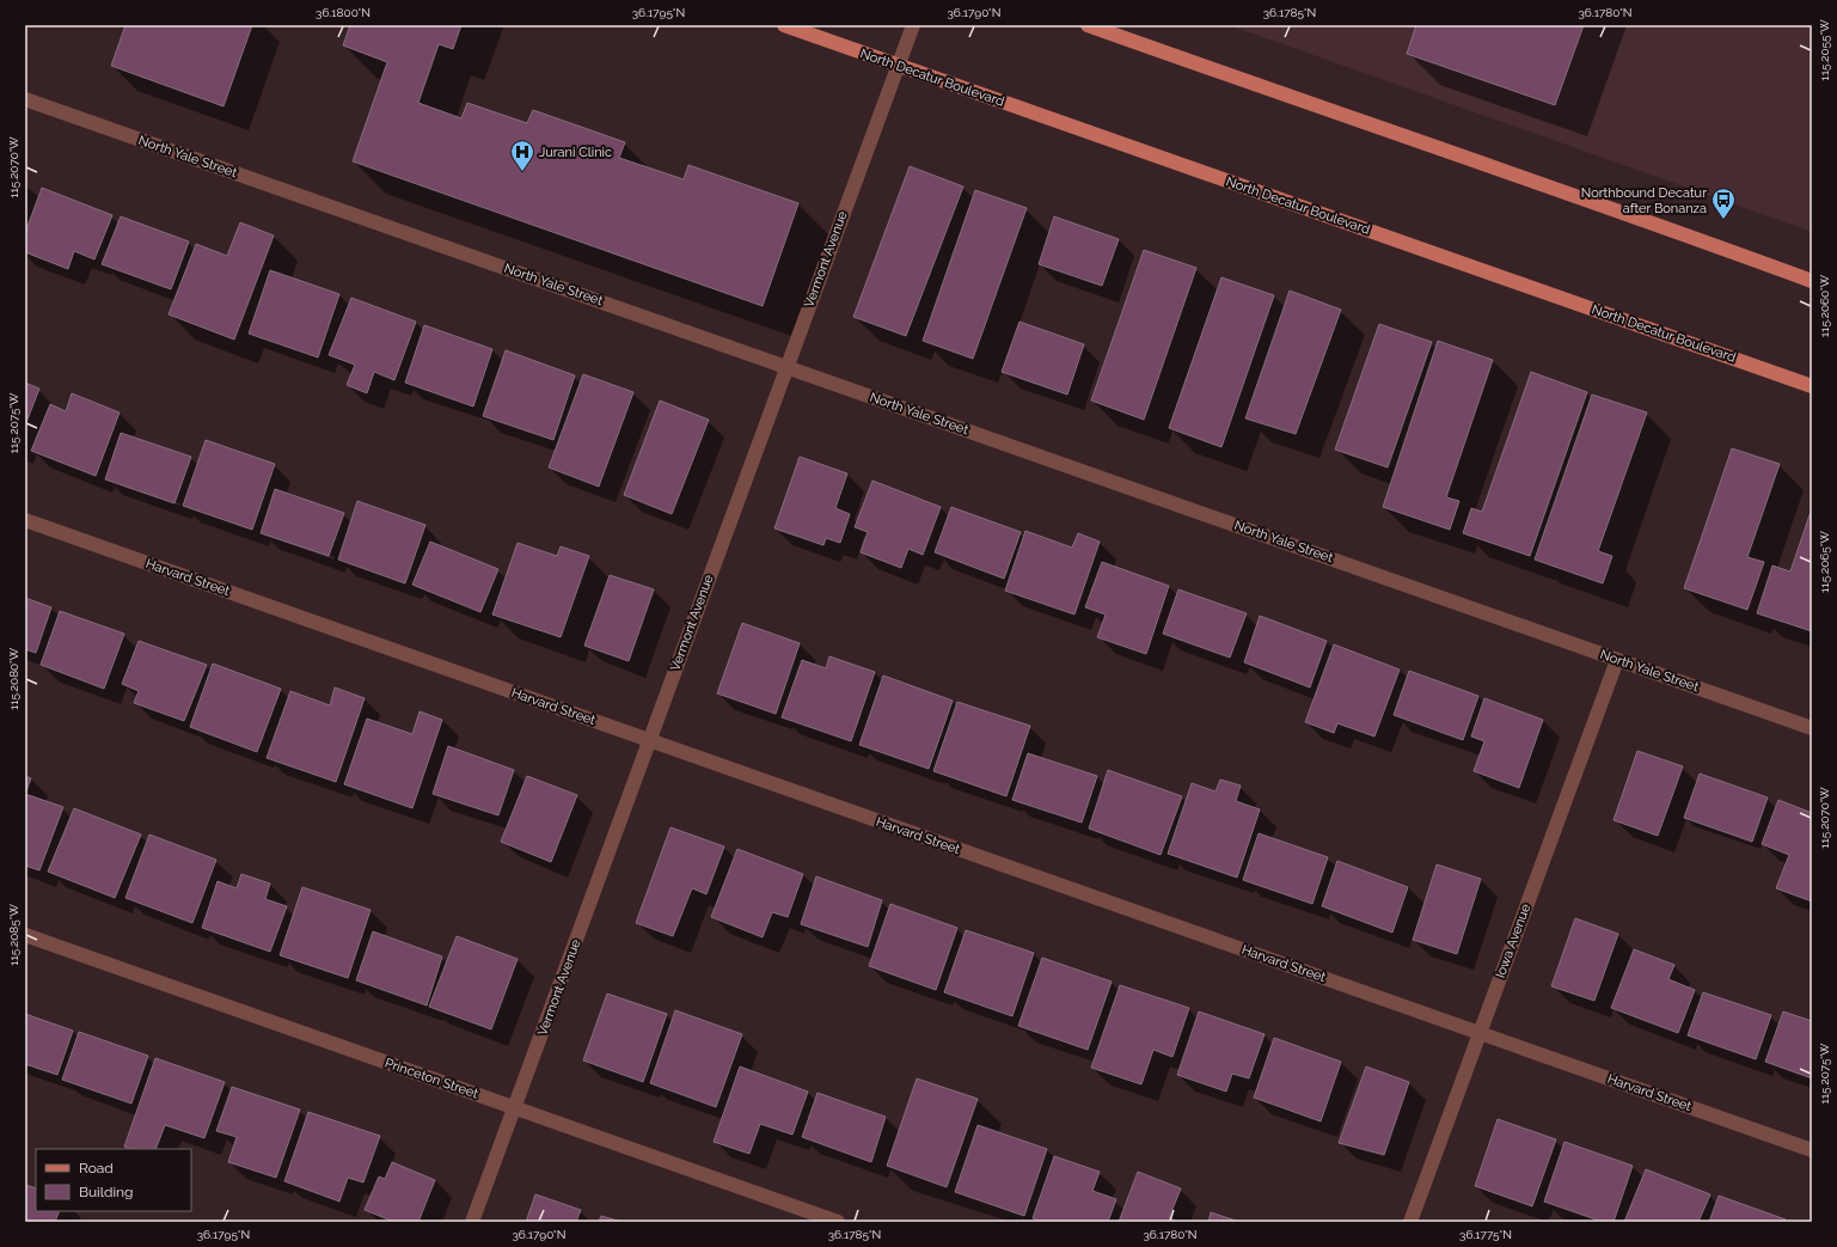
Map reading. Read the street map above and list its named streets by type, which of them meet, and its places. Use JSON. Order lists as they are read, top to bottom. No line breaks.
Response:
{"streets":{"main road":["North Decatur Boulevard"],"street":["North Yale Street","Vermont Avenue","Harvard Street","Iowa Avenue","Princeton Street"]},"crossings":[["North Decatur Boulevard","Vermont Avenue"],["North Yale Street","Vermont Avenue"],["North Yale Street","Iowa Avenue"],["Vermont Avenue","Harvard Street"],["Vermont Avenue","Princeton Street"],["Harvard Street","Iowa Avenue"]],"places":{"hospital":["Jurani Clinic"],"bus stop":["Northbound Decatur after Bonanza"]},"legend":["Road","Building"],"coordinates":["36.1800°N","36.1795°N","36.1790°N","36.1785°N","36.1780°N","115.2055°W","115.2070°W","115.2060°W","115.2075°W","115.2065°W","115.2080°W","115.2085°W","36.1775°N"]}
